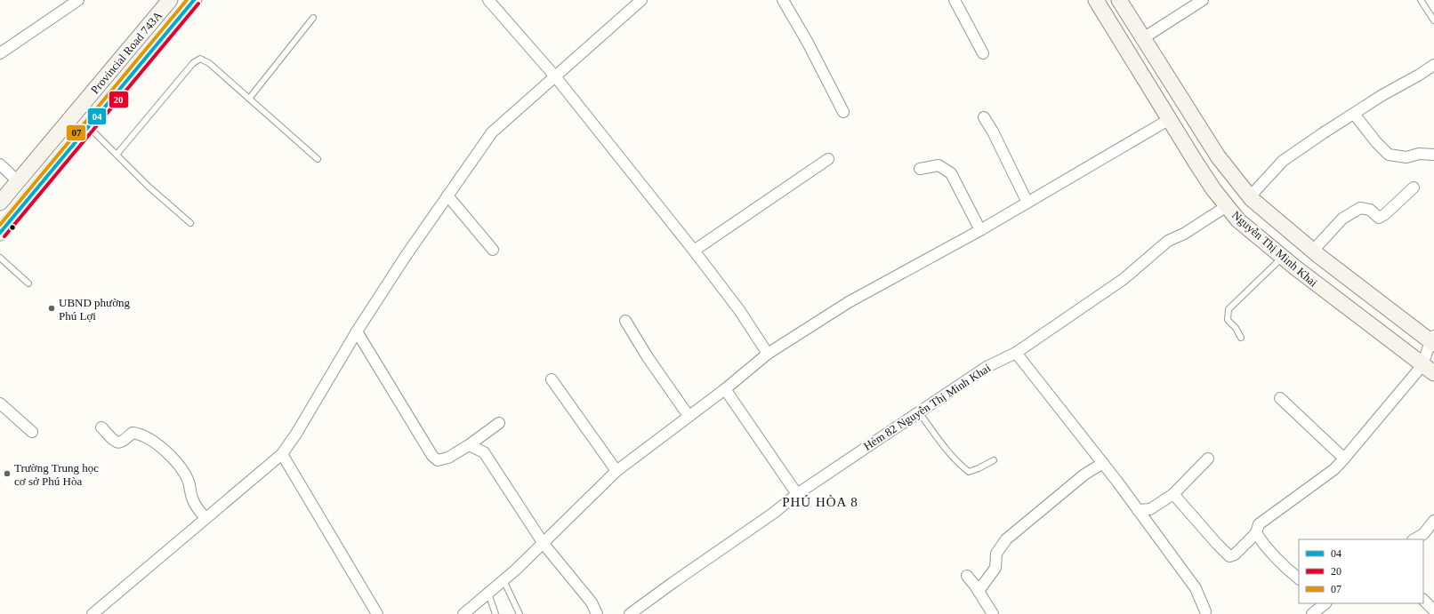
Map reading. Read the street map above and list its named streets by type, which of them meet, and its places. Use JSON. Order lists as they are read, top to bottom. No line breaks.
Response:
{"streets":{"main road":["Provincial Road 743A","Nguyễn Thị Minh Khai"],"street":["Hẻm 82 Nguyễn Thị Minh Khai"]},"crossings":[["Nguyễn Thị Minh Khai","Hẻm 82 Nguyễn Thị Minh Khai"]],"districts":["PHÚ HÒA 8"],"places":["UBND phường Phú Lợi","Trường Trung học cơ sở Phú Hòa"],"lines":["transit line 04","transit line 07","transit line 20"],"legend":["04","20","07"]}
